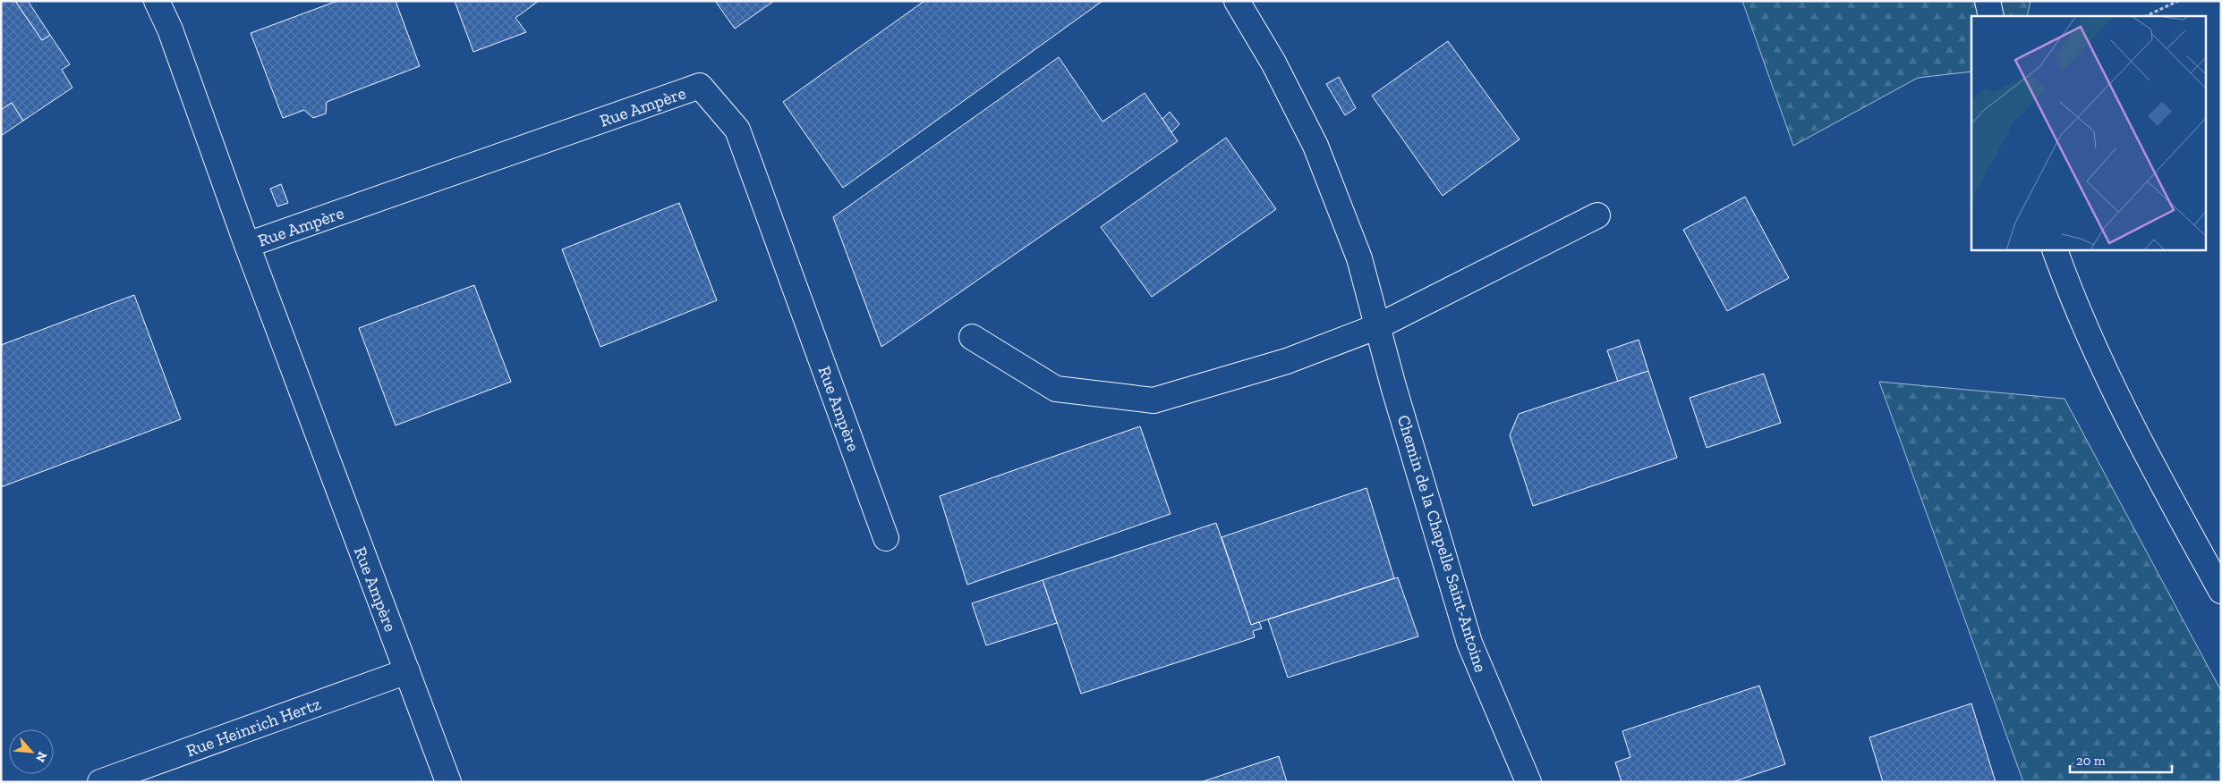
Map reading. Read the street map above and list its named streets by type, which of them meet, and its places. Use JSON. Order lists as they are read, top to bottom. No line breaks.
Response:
{"streets":{"street":["Rue Ampère","Chemin de la Chapelle Saint-Antoine","Rue Heinrich Hertz"]},"crossings":[["Rue Ampère","Rue Heinrich Hertz"]],"scale_bar":"20 m","north":"bottom right"}
